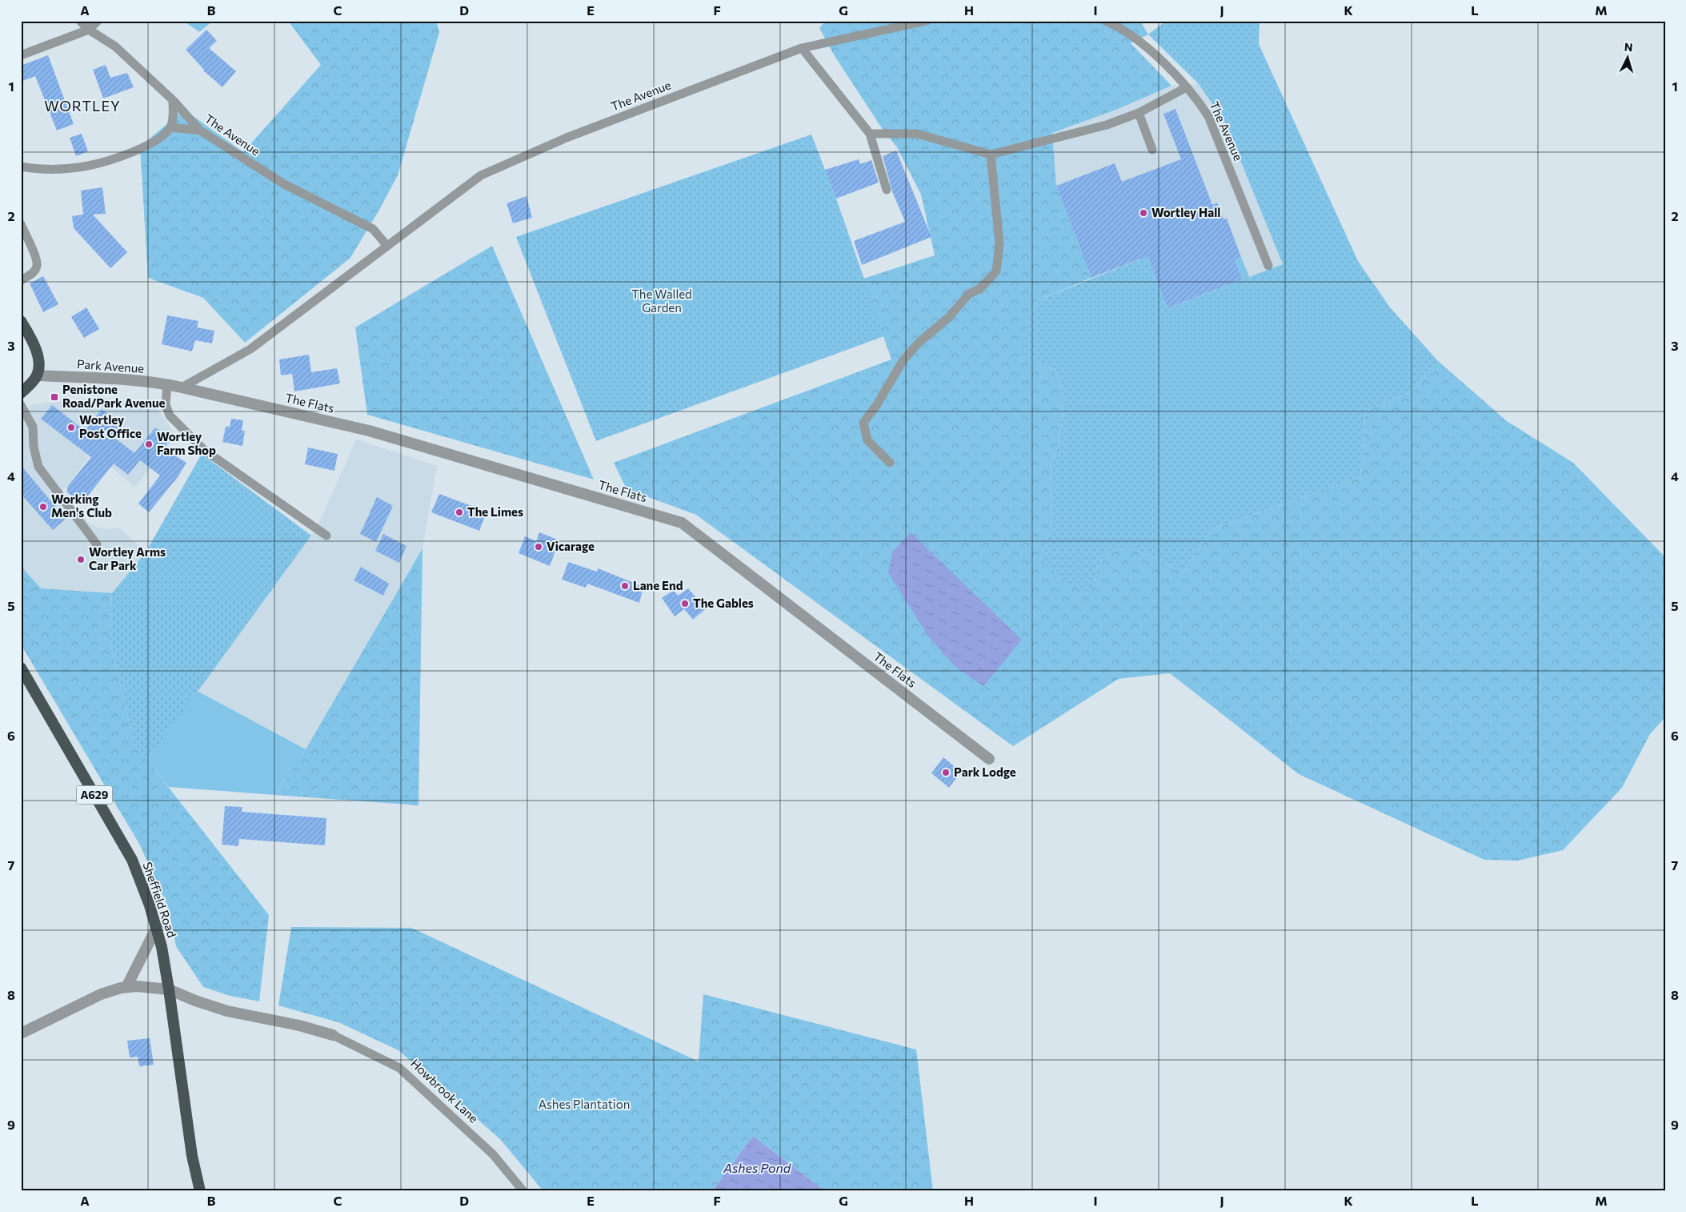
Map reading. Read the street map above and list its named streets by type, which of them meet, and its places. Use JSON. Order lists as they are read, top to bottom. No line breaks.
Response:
{"streets":{"highway":["A629","Sheffield Road"],"street":["Park Avenue","The Flats","Howbrook Lane"],"lane":["The Avenue"]},"crossings":[["The Avenue","Park Avenue"],["The Avenue","The Flats"],["Park Avenue","The Flats"],["Sheffield Road","Howbrook Lane"]],"districts":["WORTLEY"],"water":["Ashes Pond"],"parks":["The Walled Garden","Ashes Plantation"],"places":{"other":["Wortley Hall","Wortley Post Office","Wortley Farm Shop","Working Men's Club","The Limes","Vicarage","Wortley Arms Car Park","Lane End","The Gables","Park Lodge"],"transit":["Penistone Road/Park Avenue"]},"north":"top","grid":{"columns":["A","B","C","D","E","F","G","H","I","J","K","L","M"],"rows":["1","2","3","4","5","6","7","8","9"]}}
